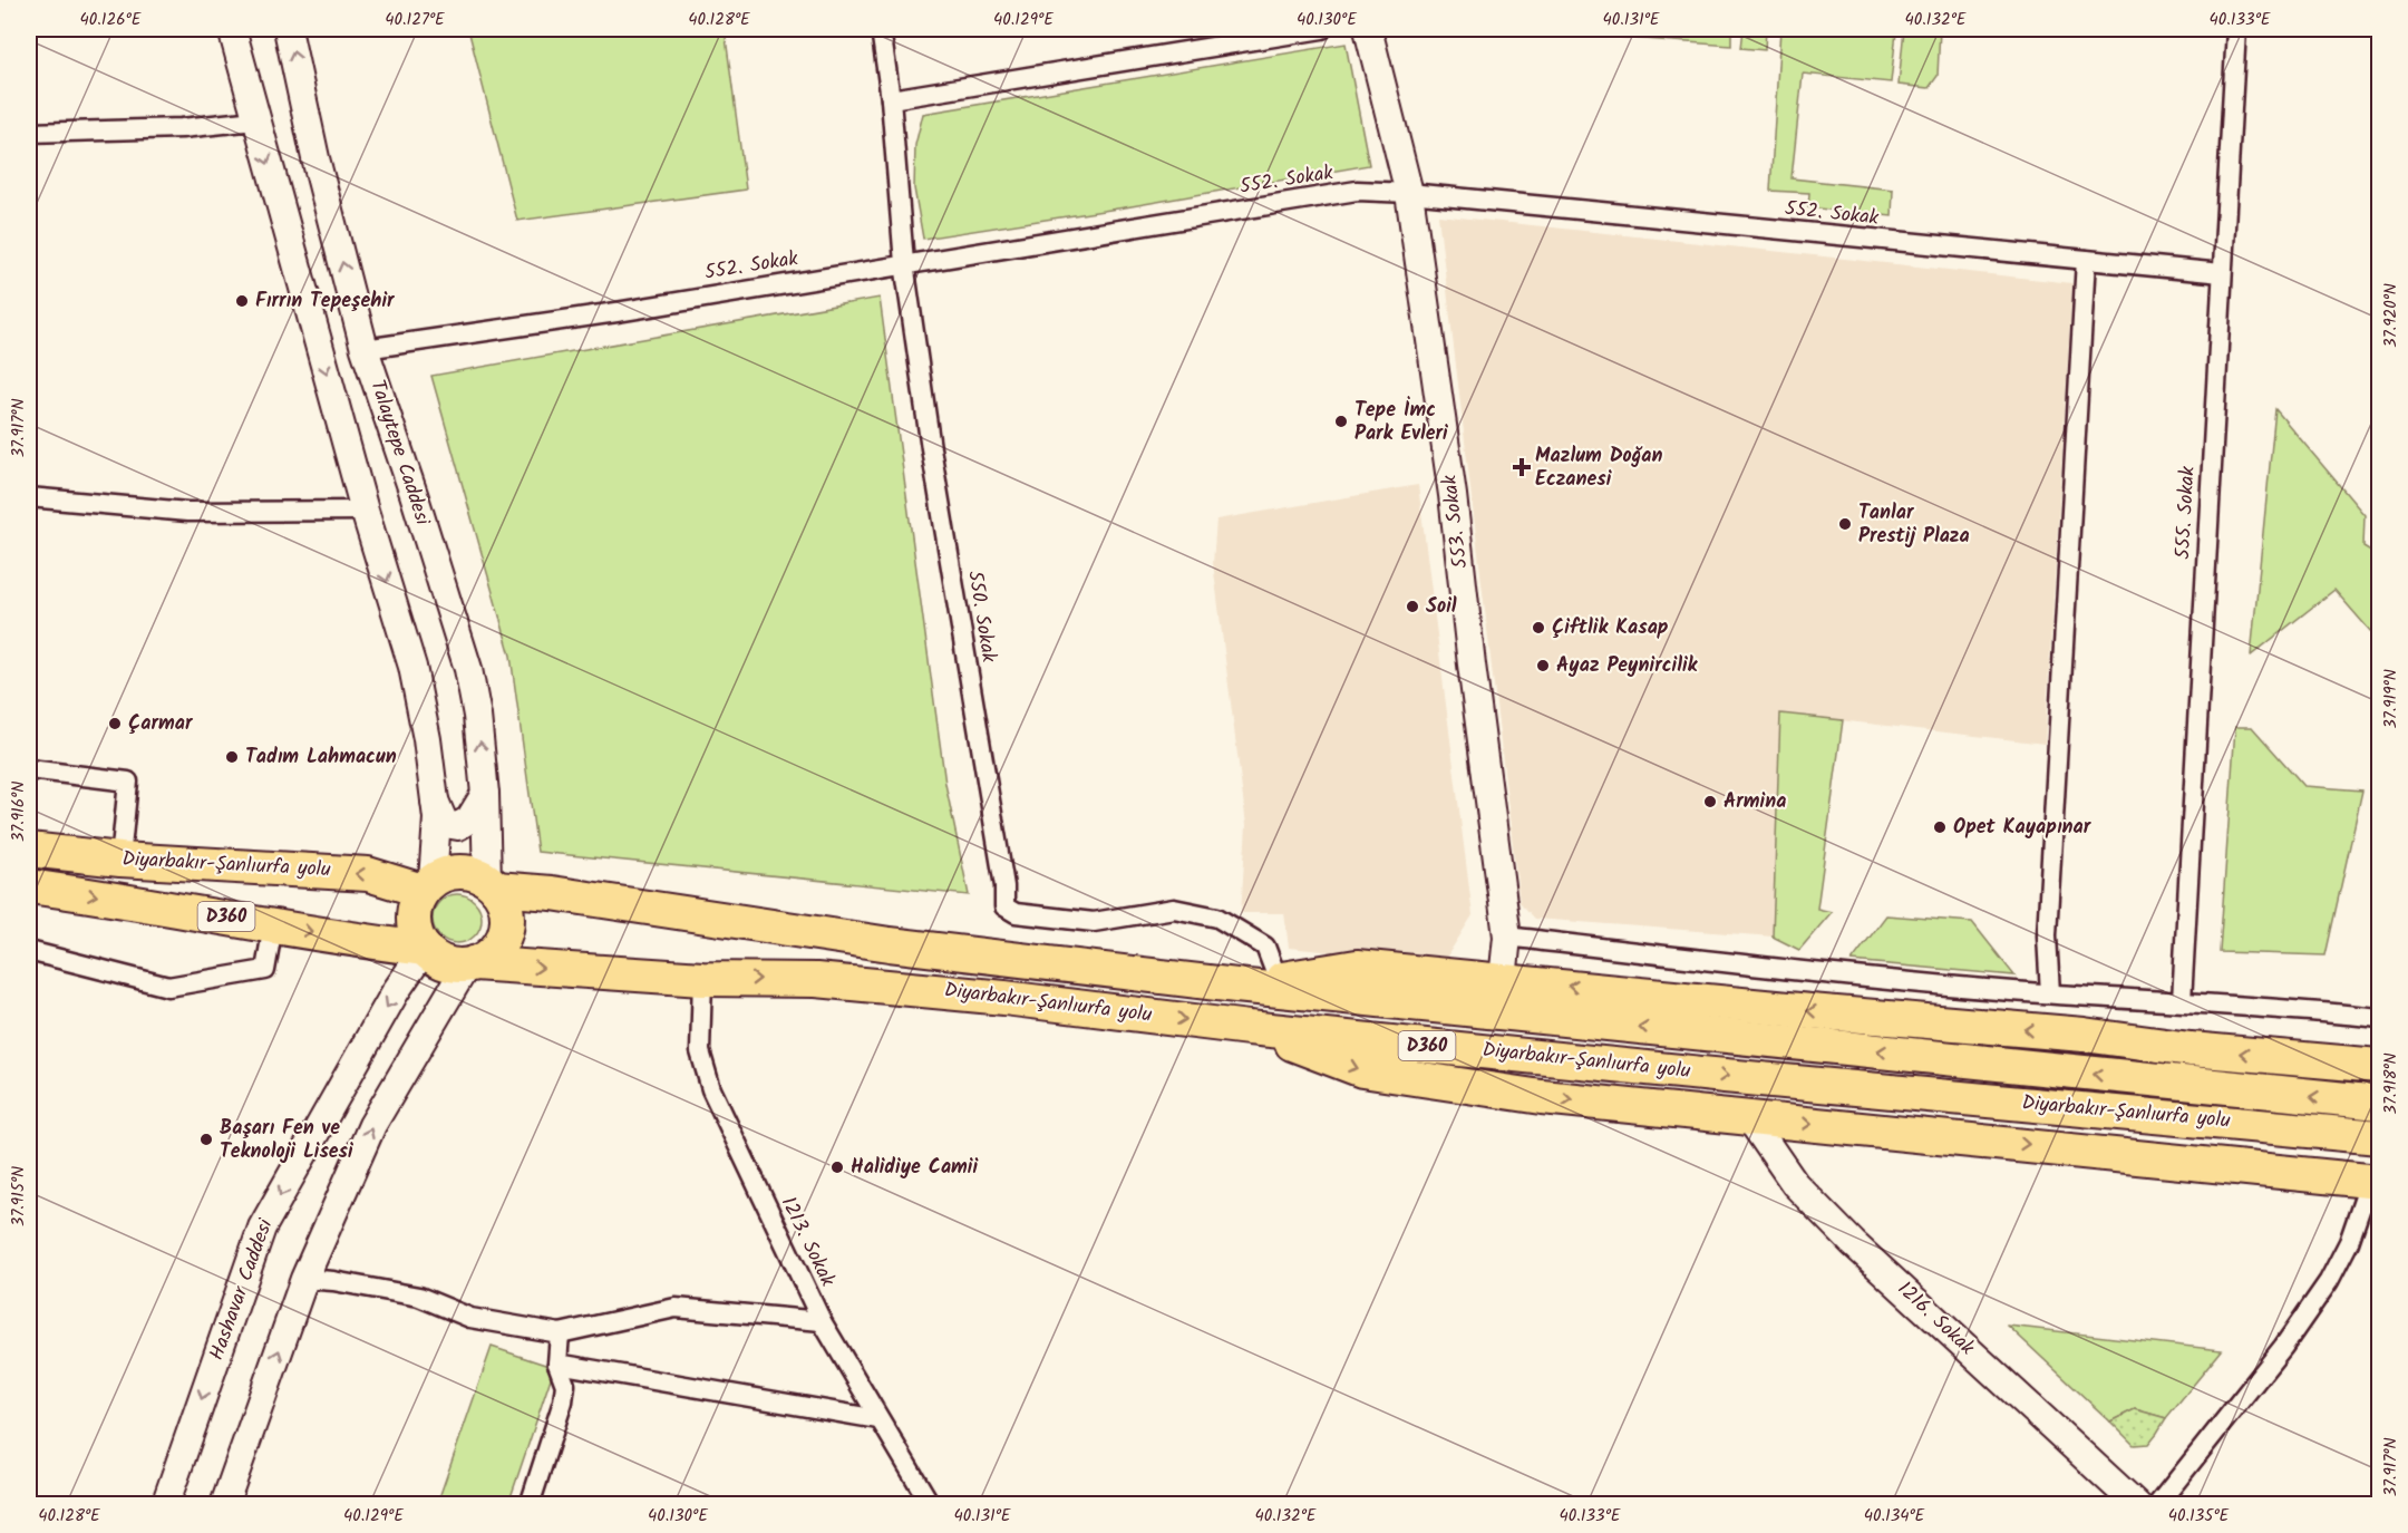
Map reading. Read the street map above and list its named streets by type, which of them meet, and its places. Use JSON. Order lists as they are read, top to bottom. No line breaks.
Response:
{"streets":{"highway":["Diyarbakır-Şanlıurfa yolu","D360"],"main road":["Talaytepe Caddesi","553. Sokak","Hashavar Caddesi","1216. Sokak"],"street":["552. Sokak","555. Sokak","550. Sokak","1213. Sokak"]},"crossings":[["552. Sokak","Talaytepe Caddesi"],["552. Sokak","555. Sokak"],["552. Sokak","553. Sokak"],["552. Sokak","550. Sokak"],["Talaytepe Caddesi","Diyarbakır-Şanlıurfa yolu"],["Talaytepe Caddesi","Hashavar Caddesi"],["Diyarbakır-Şanlıurfa yolu","1213. Sokak"],["Diyarbakır-Şanlıurfa yolu","Hashavar Caddesi"]],"places":{"other":["Fırrın Tepeşehir","Tepe İmc Park Evleri","Tanlar Prestij Plaza","Soil","Çiftlik Kasap","Ayaz Peynircilik","Çarmar","Tadım Lahmacun","Armina","Opet Kayapınar","Başarı Fen ve Teknoloji Lisesi","Halidiye Camii"],"health":["Mazlum Doğan Eczanesi"]},"coordinates":["40.126°E","40.127°E","40.128°E","40.129°E","40.130°E","40.131°E","40.132°E","40.133°E","37.920°N","37.917°N","37.919°N","37.916°N","37.918°N","37.915°N","40.134°E","40.135°E"]}
